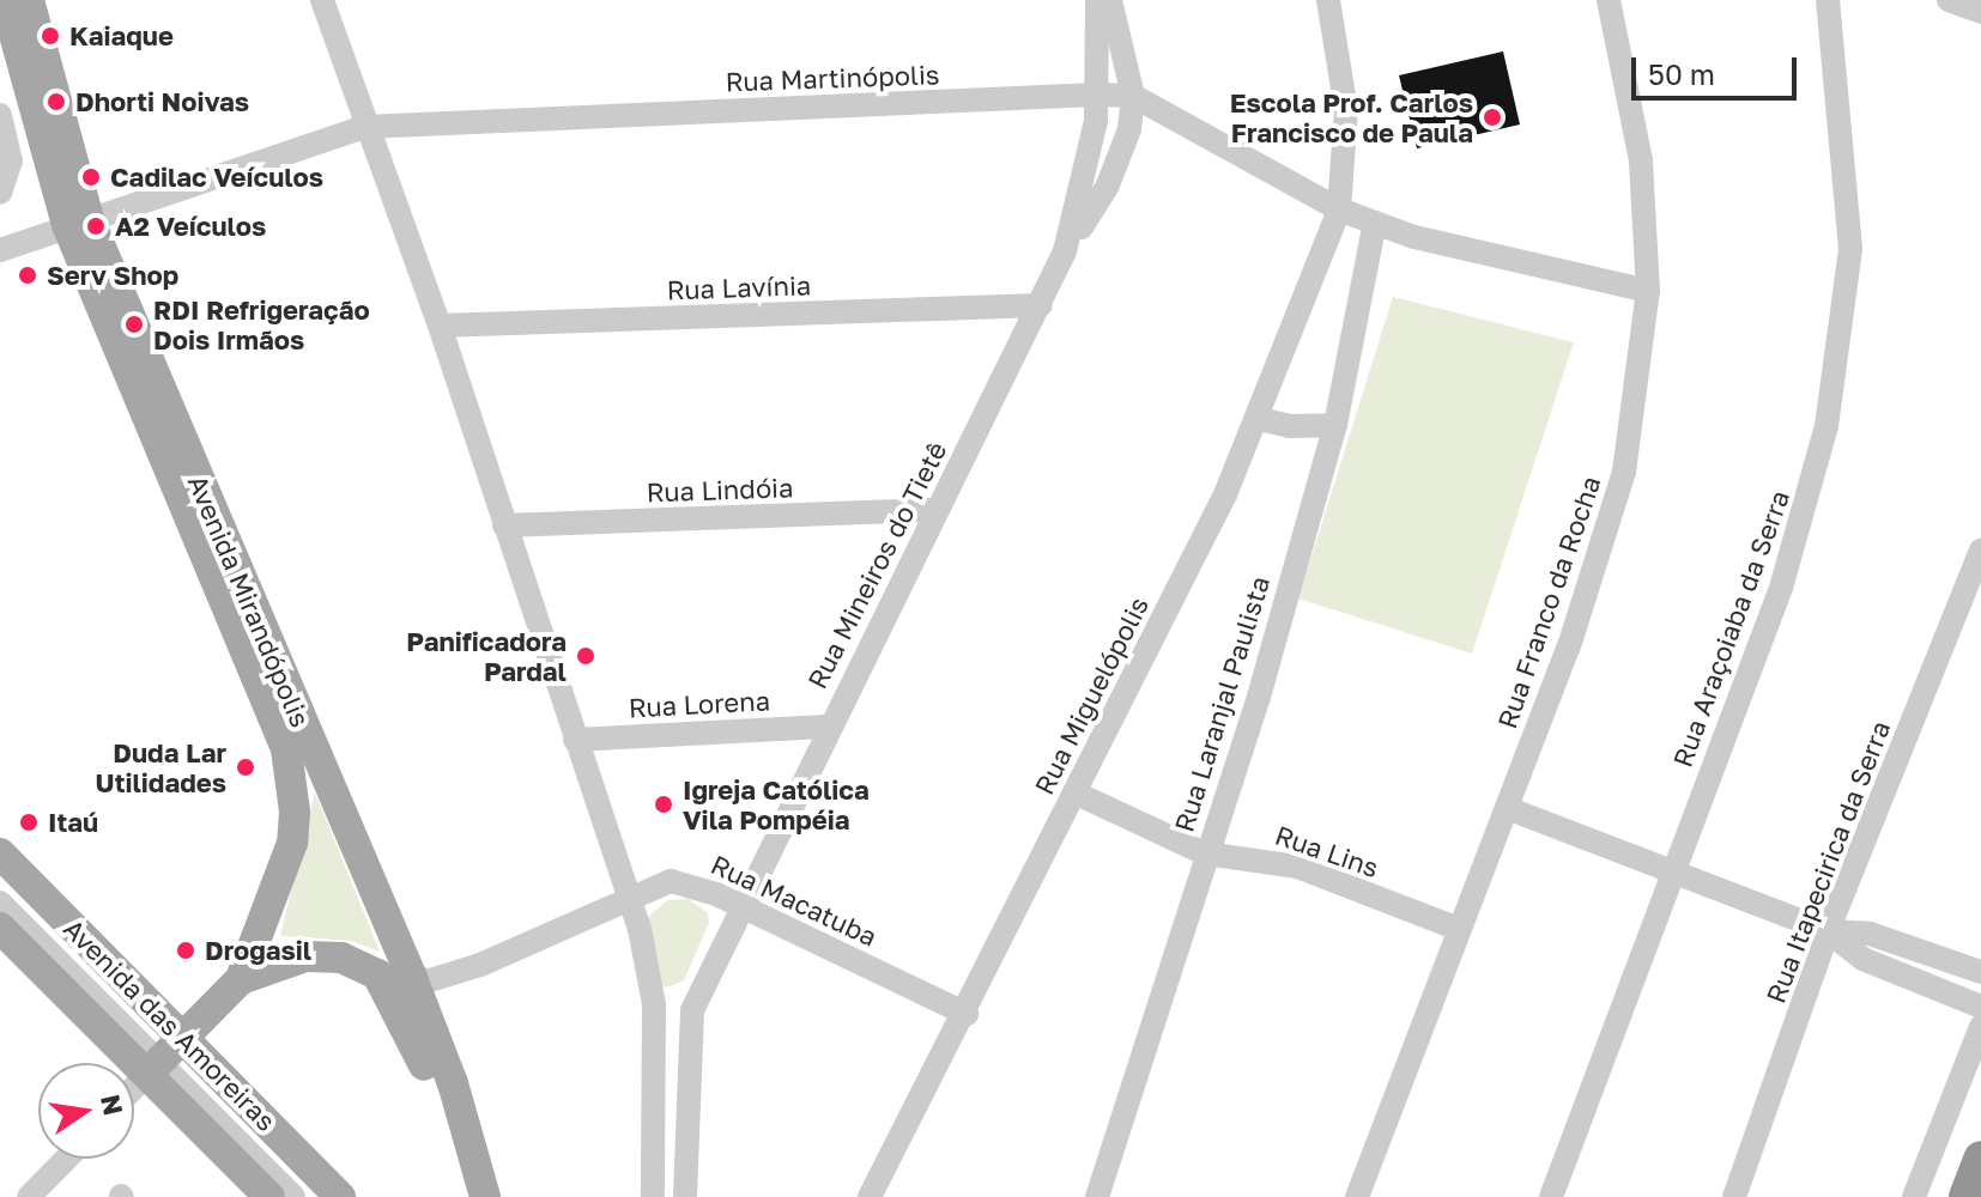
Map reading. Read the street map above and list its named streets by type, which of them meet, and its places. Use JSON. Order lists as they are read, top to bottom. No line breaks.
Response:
{"streets":{"main road":["Avenida Mirandópolis","Avenida das Amoreiras"],"street":["Rua Martinópolis","Rua Lavínia","Rua Lindóia","Rua Mineiros do Tietê","Rua Franco da Rocha","Rua Araçoiaba da Serra","Rua Miguelópolis","Rua Lorena","Rua Laranjal Paulista","Rua Lins","Rua Itapecirica da Serra","Rua Macatuba"]},"crossings":[["Rua Martinópolis","Rua Mineiros do Tietê"],["Rua Martinópolis","Avenida Mirandópolis"],["Rua Martinópolis","Rua Franco da Rocha"],["Rua Martinópolis","Rua Miguelópolis"],["Rua Martinópolis","Rua Laranjal Paulista"],["Rua Lavínia","Rua Mineiros do Tietê"],["Rua Lindóia","Rua Mineiros do Tietê"],["Rua Mineiros do Tietê","Rua Lorena"],["Rua Mineiros do Tietê","Rua Macatuba"],["Avenida Mirandópolis","Rua Macatuba"],["Rua Franco da Rocha","Rua Lins"],["Rua Miguelópolis","Rua Lins"],["Rua Miguelópolis","Rua Macatuba"],["Rua Laranjal Paulista","Rua Lins"]],"places":["Kaiaque","Dhorti Noivas","Escola Prof. Carlos Francisco de Paula","Cadilac Veículos","A2 Veículos","Serv Shop","RDI Refrigeração Dois Irmãos","Panificadora Pardal","Duda Lar Utilidades","Igreja Católica Vila Pompéia","Itaú","Drogasil"],"scale_bar":"50 m","north":"right"}
